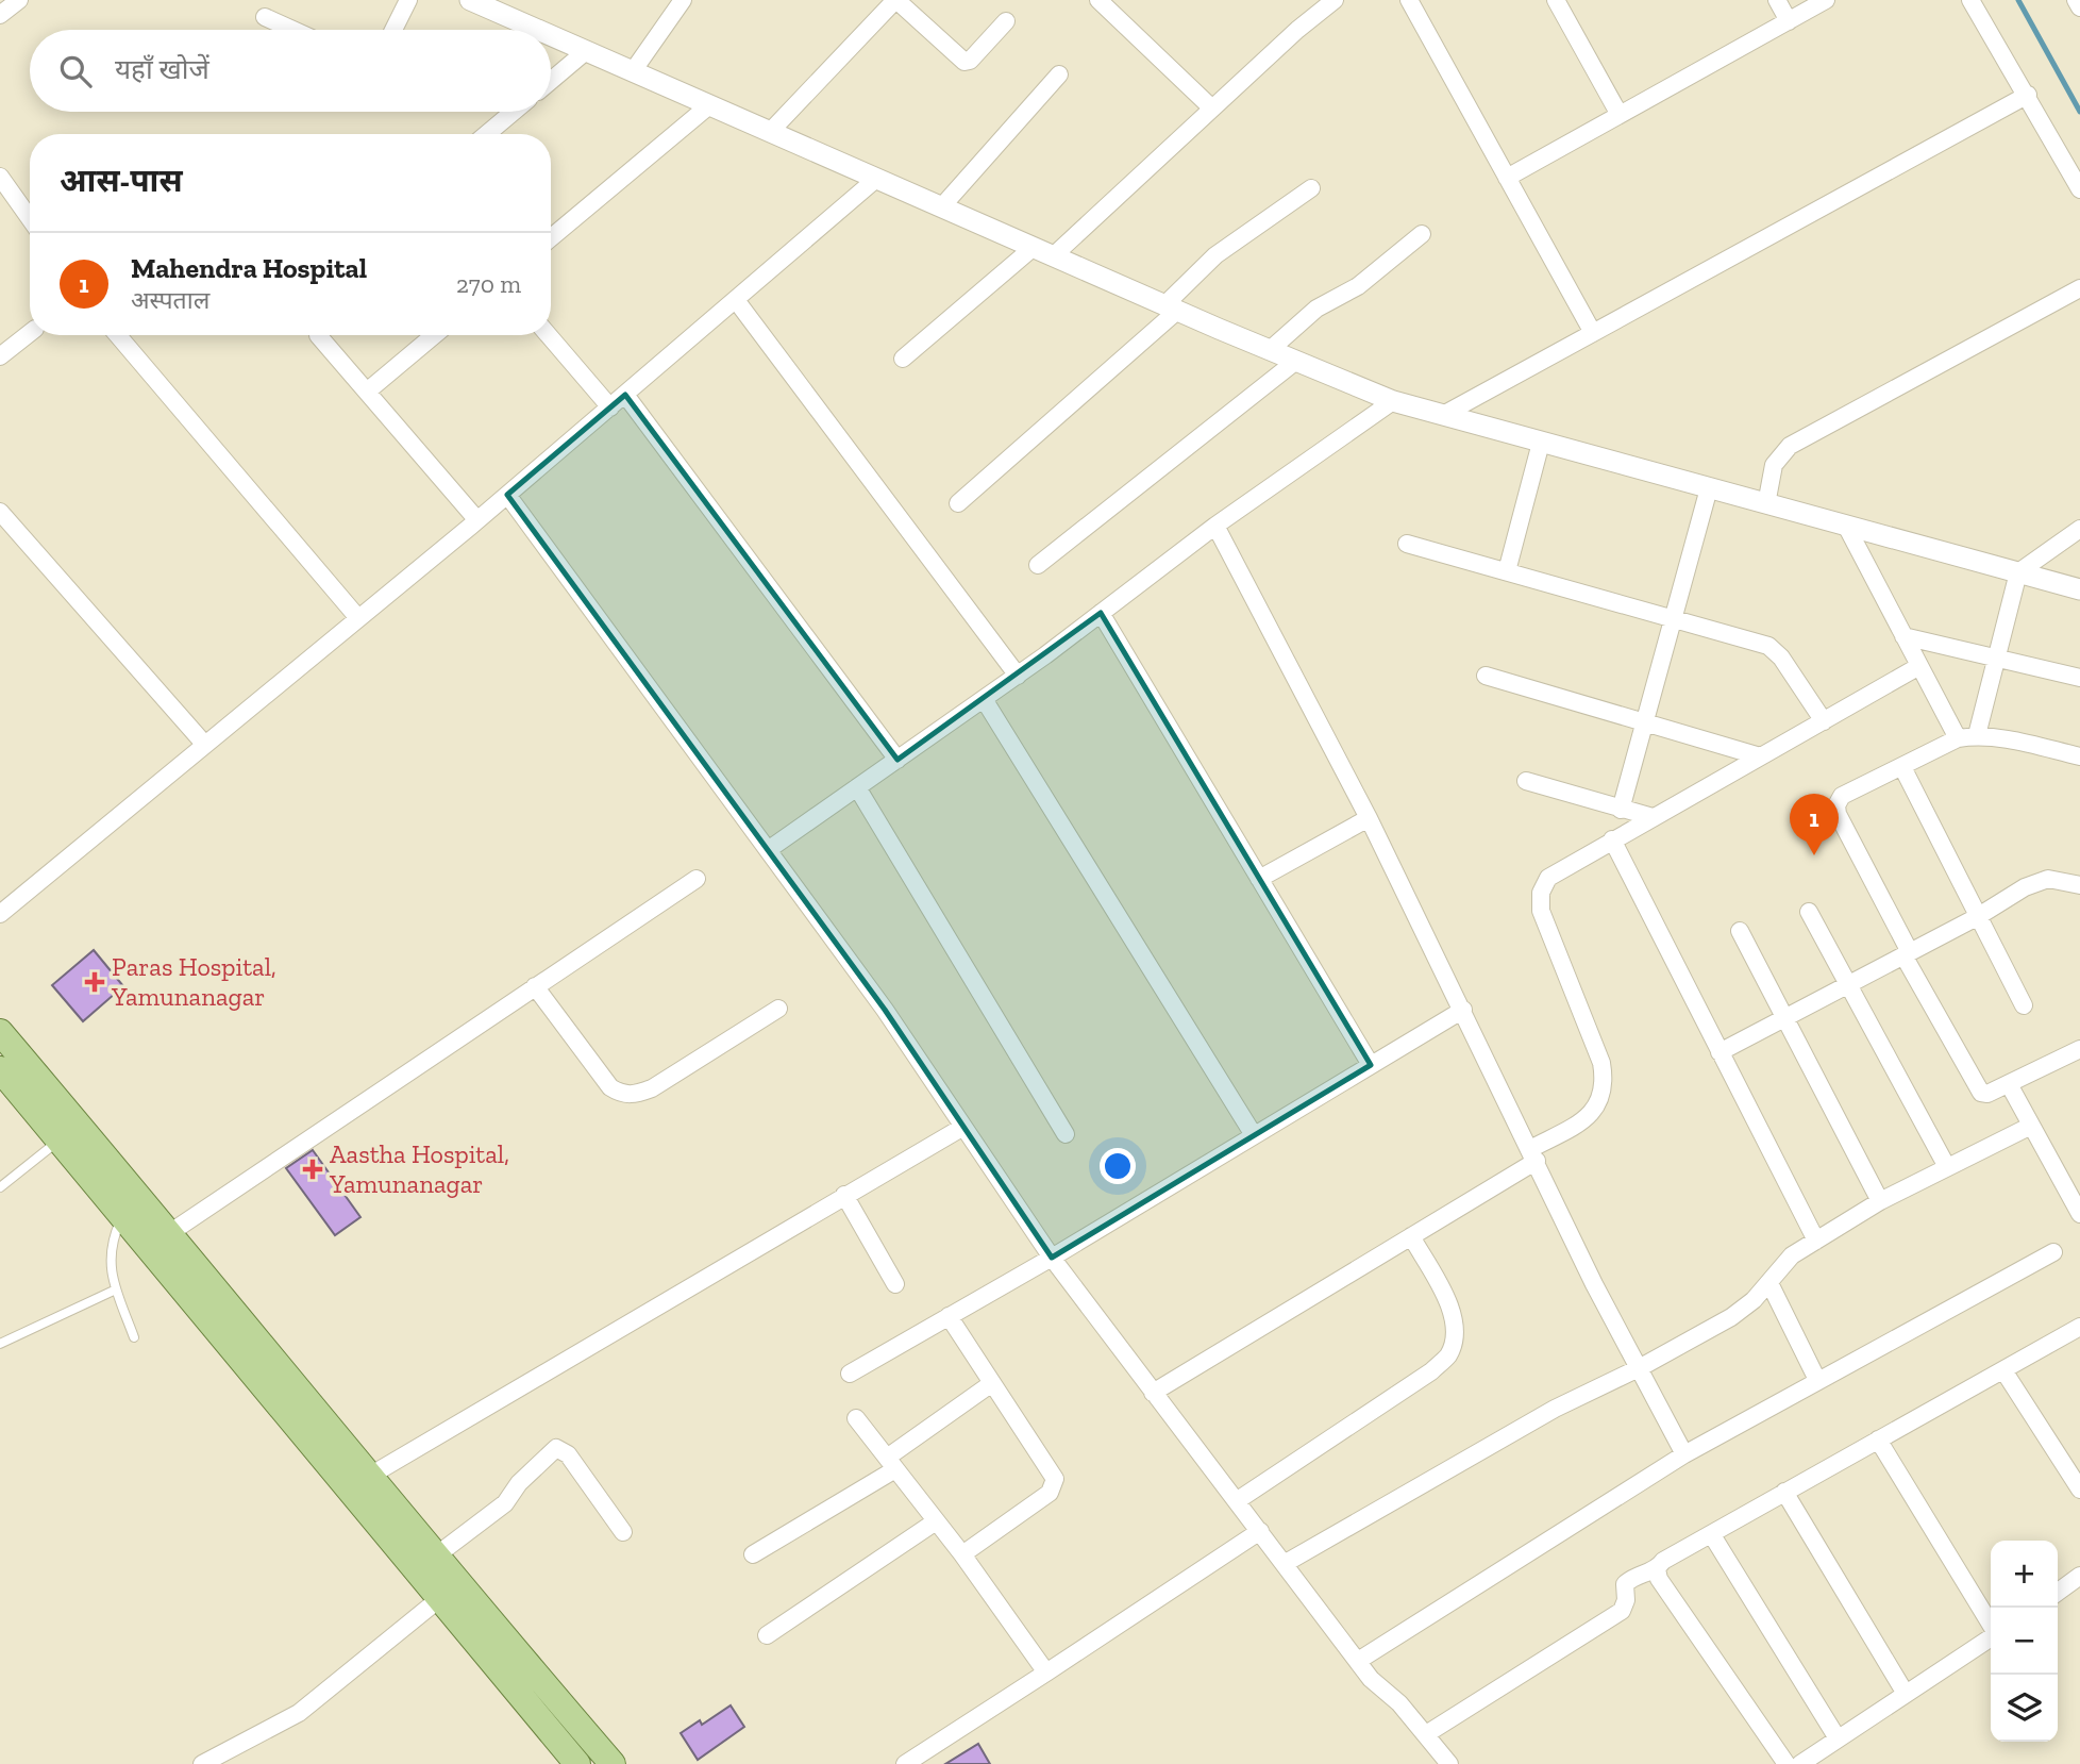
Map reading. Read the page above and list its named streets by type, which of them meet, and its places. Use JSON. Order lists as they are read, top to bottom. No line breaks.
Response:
{"places":{"health":["Paras Hospital, Yamunanagar","Aastha Hospital, Yamunanagar"]},"page":{"search":"यहाँ खोजें","heading":"आस-पास","list":[{"mark":"1","name":"Mahendra Hospital","note":"अस्पताल","value":"270 m"}],"pins":"1","map_buttons":["+","−"]}}
